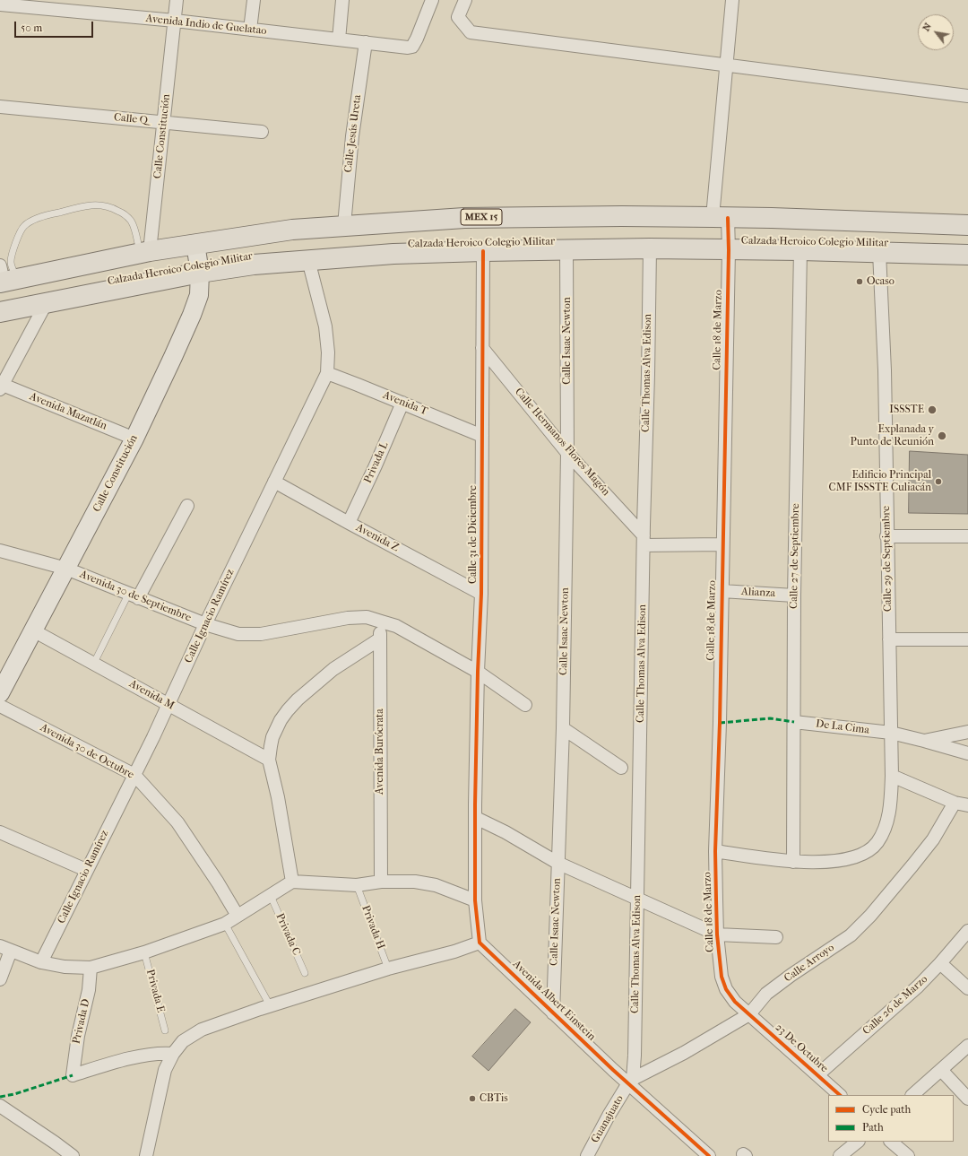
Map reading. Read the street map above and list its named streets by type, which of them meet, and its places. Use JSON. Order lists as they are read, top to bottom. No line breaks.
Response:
{"streets":{"main road":["MEX 15","Calzada Heroico Colegio Militar"],"street":["Avenida Indio de Guelatao","Calle Q","Calle Jesús Ureta","Calle Constitución","Calle 18 de Marzo","Calle Isaac Newton","Calle Thomas Alva Edison","Avenida T","Avenida Mazatlán","Calle Hermanos Flores Magón","Privada L","Calle 31 de Diciembre","Avenida Z","Calle 27 de Septiembre","Calle 29 de Septiembre","Alianza","Avenida 30 de Septiembre","Calle Ignacio Ramírez","Avenida M","De La Cima","Avenida 30 de Octubre","Avenida Burócrata","Calle Arroyo","Avenida Albert Einstein","Calle 26 de Marzo","Privada D","23 De Octubre","Guanajuato"],"lane":["Privada H","Privada C","Privada E"]},"crossings":[["Avenida Indio de Guelatao","Calle Jesús Ureta"],["Avenida Indio de Guelatao","Calle Constitución"],["Calle Q","Calle Constitución"],["Calle Jesús Ureta","Calzada Heroico Colegio Militar"],["Calle Constitución","Calzada Heroico Colegio Militar"],["Calle Constitución","Avenida Mazatlán"],["Calle Constitución","Avenida 30 de Septiembre"],["Calle Constitución","Avenida M"],["Calzada Heroico Colegio Militar","Calle 18 de Marzo"],["Calzada Heroico Colegio Militar","Calle Isaac Newton"],["Calzada Heroico Colegio Militar","Calle Thomas Alva Edison"],["Calzada Heroico Colegio Militar","Calle 31 de Diciembre"],["Calzada Heroico Colegio Militar","Calle 27 de Septiembre"],["Calzada Heroico Colegio Militar","Calle 29 de Septiembre"],["Calzada Heroico Colegio Militar","Calle Ignacio Ramírez"],["Calle 18 de Marzo","Alianza"],["Calle 18 de Marzo","Calle Arroyo"],["Calle 18 de Marzo","23 De Octubre"],["Calle Isaac Newton","Calle Hermanos Flores Magón"],["Calle Isaac Newton","Avenida Albert Einstein"],["Calle Thomas Alva Edison","Calle Hermanos Flores Magón"],["Calle Thomas Alva Edison","Calle Arroyo"],["Calle Thomas Alva Edison","Avenida Albert Einstein"],["Calle Thomas Alva Edison","Guanajuato"],["Avenida T","Privada L"],["Avenida T","Calle 31 de Diciembre"],["Avenida T","Calle Ignacio Ramírez"],["Calle Hermanos Flores Magón","Calle 31 de Diciembre"],["Privada L","Avenida Z"],["Calle 31 de Diciembre","Avenida Z"],["Calle 31 de Diciembre","Avenida 30 de Septiembre"],["Avenida Z","Calle Ignacio Ramírez"],["Calle 27 de Septiembre","Calle 29 de Septiembre"],["Calle 27 de Septiembre","Alianza"],["Calle 27 de Septiembre","De La Cima"],["Calle 29 de Septiembre","De La Cima"],["Avenida 30 de Septiembre","Calle Ignacio Ramírez"],["Avenida 30 de Septiembre","Avenida Burócrata"],["Calle Ignacio Ramírez","Avenida M"],["Calle Ignacio Ramírez","Avenida 30 de Octubre"],["Calle Arroyo","Avenida Albert Einstein"],["Calle Arroyo","23 De Octubre"],["Calle Arroyo","Guanajuato"],["Avenida Albert Einstein","Guanajuato"],["Calle 26 de Marzo","23 De Octubre"]],"places":["Ocaso","ISSSTE","Explanada y Punto de Reunión","Edificio Principal CMF ISSSTE Culiacán","CBTis"],"legend":["Cycle path","Path"],"scale_bar":"50 m","north":"top left"}
